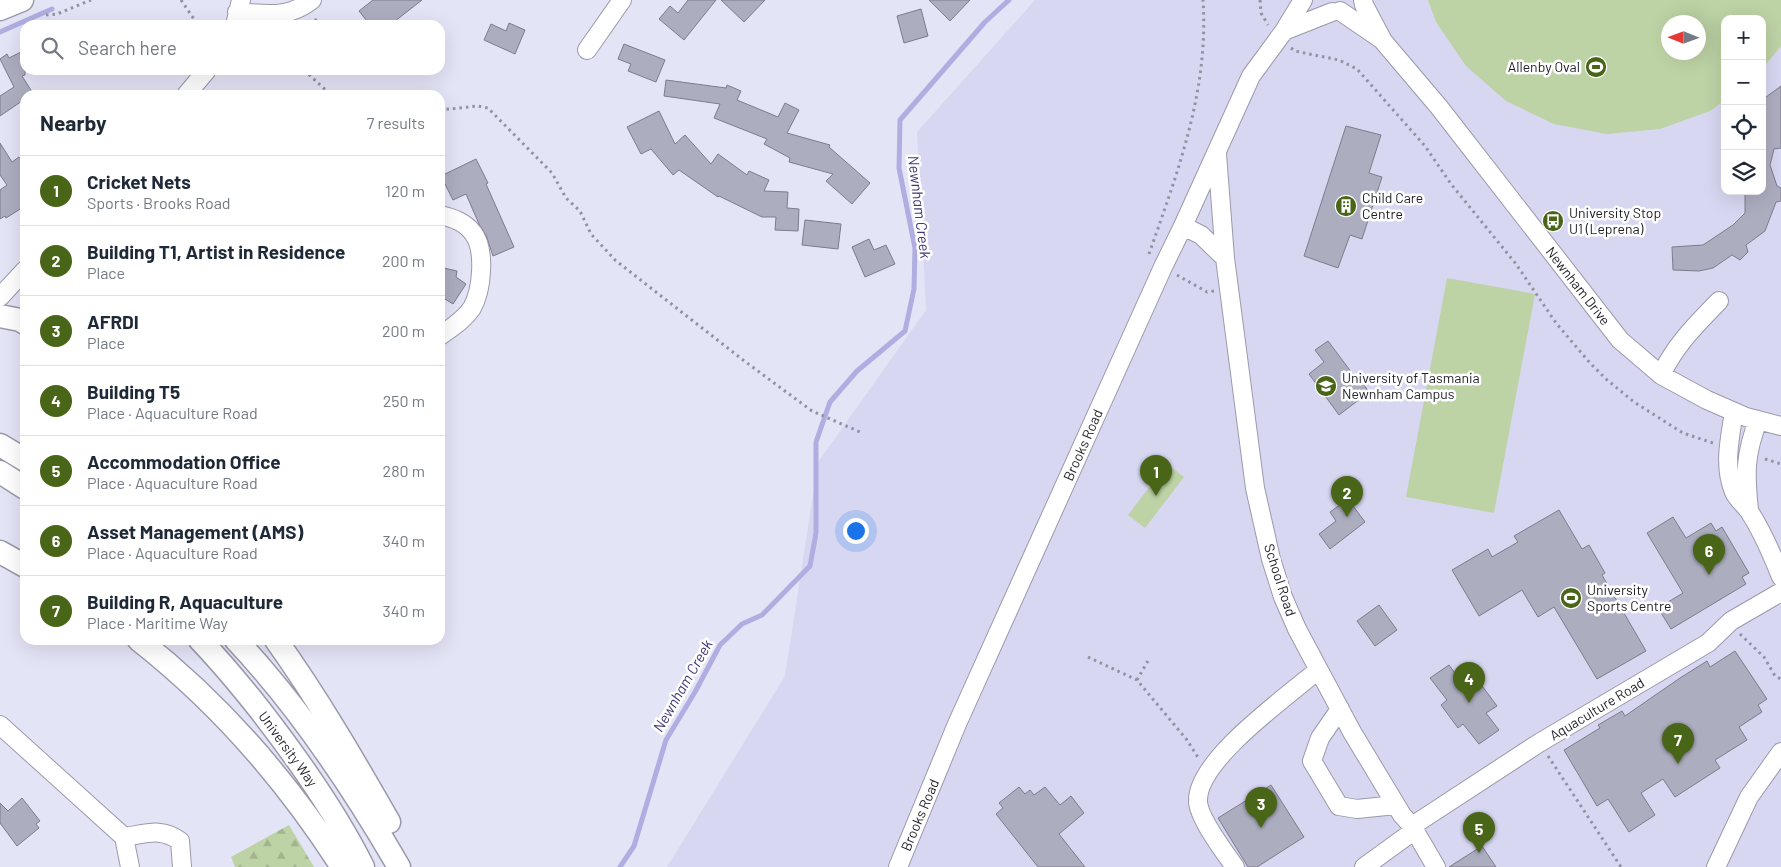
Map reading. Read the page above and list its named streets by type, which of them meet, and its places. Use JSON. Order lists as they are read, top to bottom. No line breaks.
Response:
{"streets":{"main road":["University Way"],"street":["Newnham Drive","Brooks Road","School Road","Aquaculture Road"]},"crossings":[["Brooks Road","School Road"],["School Road","Aquaculture Road"]],"water":["Newnham Creek"],"places":{"sports":["Allenby Oval","University Sports Centre"],"building":["Child Care Centre"],"bus stop":["University Stop U1 (Leprena)"],"school or university":["University of Tasmania Newnham Campus"]},"north":"left","page":{"map_buttons":["+","−"],"search":"Search here","heading":["Nearby","7 results"],"list":[{"mark":"1","name":"Cricket Nets","note":"Sports · Brooks Road","value":"120 m"},{"mark":"2","name":"Building T1, Artist in Residence","note":"Place","value":"200 m"},{"mark":"3","name":"AFRDI","note":"Place","value":"200 m"},{"mark":"4","name":"Building T5","note":"Place · Aquaculture Road","value":"250 m"},{"mark":"5","name":"Accommodation Office","note":"Place · Aquaculture Road","value":"280 m"},{"mark":"6","name":"Asset Management (AMS)","note":"Place · Aquaculture Road","value":"340 m"},{"mark":"7","name":"Building R, Aquaculture","note":"Place · Maritime Way","value":"340 m"}],"pins":["1","2","6","4","7","3","5"]}}
